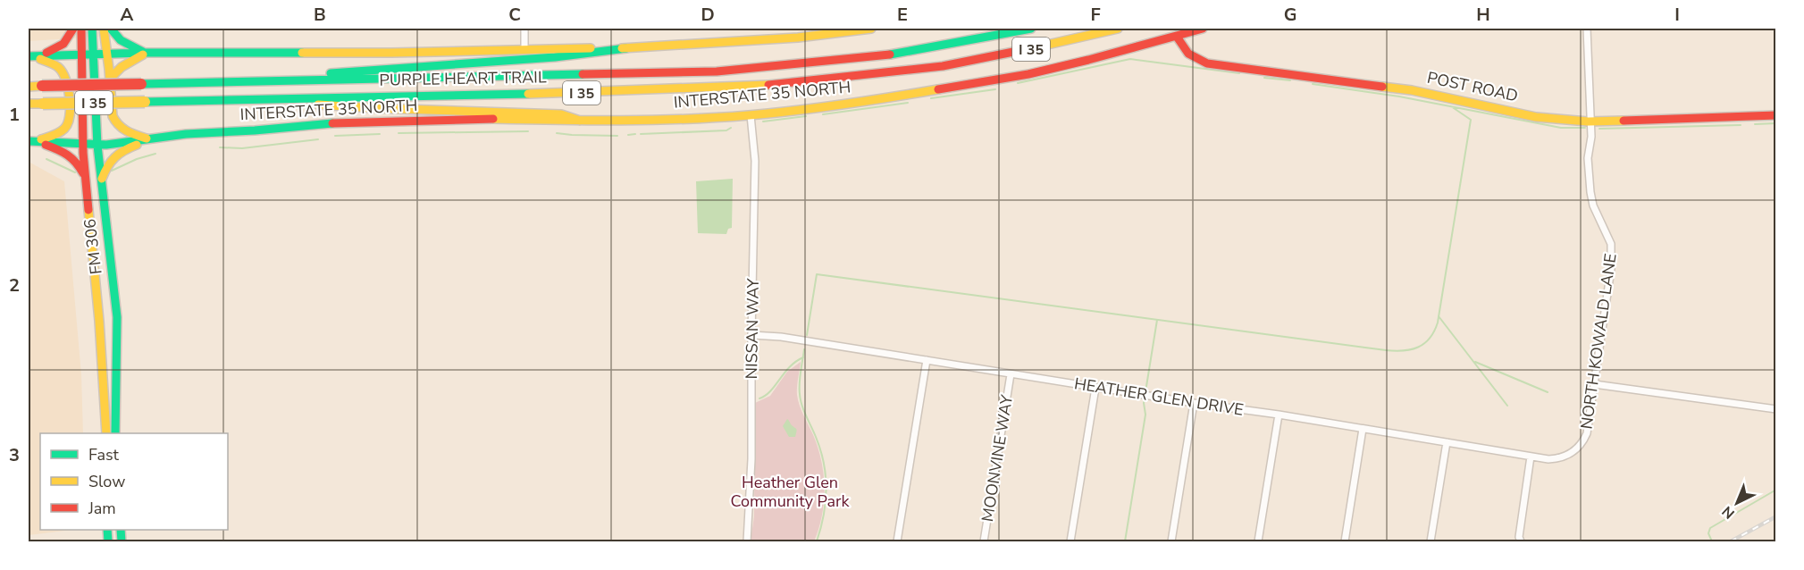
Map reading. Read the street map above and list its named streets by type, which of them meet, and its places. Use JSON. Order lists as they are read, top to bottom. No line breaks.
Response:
{"streets":{"main road":["I 35","PURPLE HEART TRAIL","POST ROAD","INTERSTATE 35 NORTH","FM 306"],"street":["NISSAN WAY","NORTH KOWALD LANE","HEATHER GLEN DRIVE","MOONVINE WAY"]},"crossings":[["POST ROAD","INTERSTATE 35 NORTH"],["POST ROAD","NORTH KOWALD LANE"],["INTERSTATE 35 NORTH","FM 306"],["INTERSTATE 35 NORTH","NISSAN WAY"],["NISSAN WAY","HEATHER GLEN DRIVE"],["NORTH KOWALD LANE","HEATHER GLEN DRIVE"],["HEATHER GLEN DRIVE","MOONVINE WAY"]],"parks":["Heather Glen Community Park"],"legend":["Fast","Slow","Jam"],"north":"bottom left","grid":{"columns":["A","B","C","D","E","F","G","H","I"],"rows":["1","2","3"]}}
